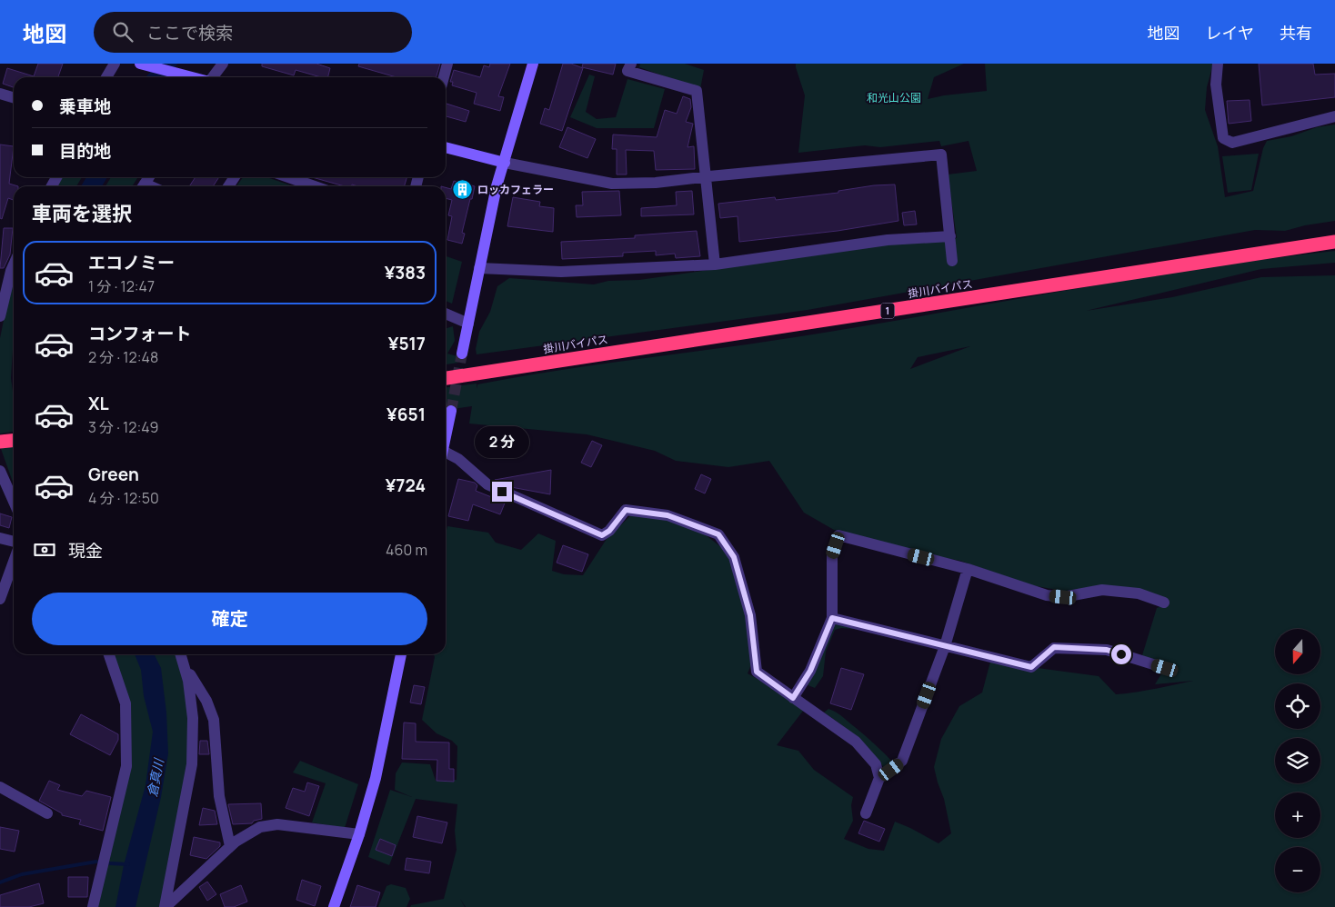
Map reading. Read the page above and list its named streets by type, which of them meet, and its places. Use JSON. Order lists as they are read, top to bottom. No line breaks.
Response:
{"streets":{"highway":["掛川バイパス","1"]},"water":["倉真川"],"parks":["和光山公園"],"places":{"building":["ロッカフェラー"]},"north":"bottom","page":{"header":"地図","search":"ここで検索","nav":["地図","レイヤ","共有"],"banner":["乗車地","目的地"],"heading":"車両を選択","list":[{"name":"エコノミー","note":"1 分 · 12:47","value":"¥383"},{"name":"コンフォート","note":"2 分 · 12:48","value":"¥517"},{"name":"XL","note":"3 分 · 12:49","value":"¥651"},{"name":"Green","note":"4 分 · 12:50","value":"¥724"}],"bubble":"2 分","pay":["現金","460 m"],"buttons":"確定","map_buttons":["+","−"]}}
